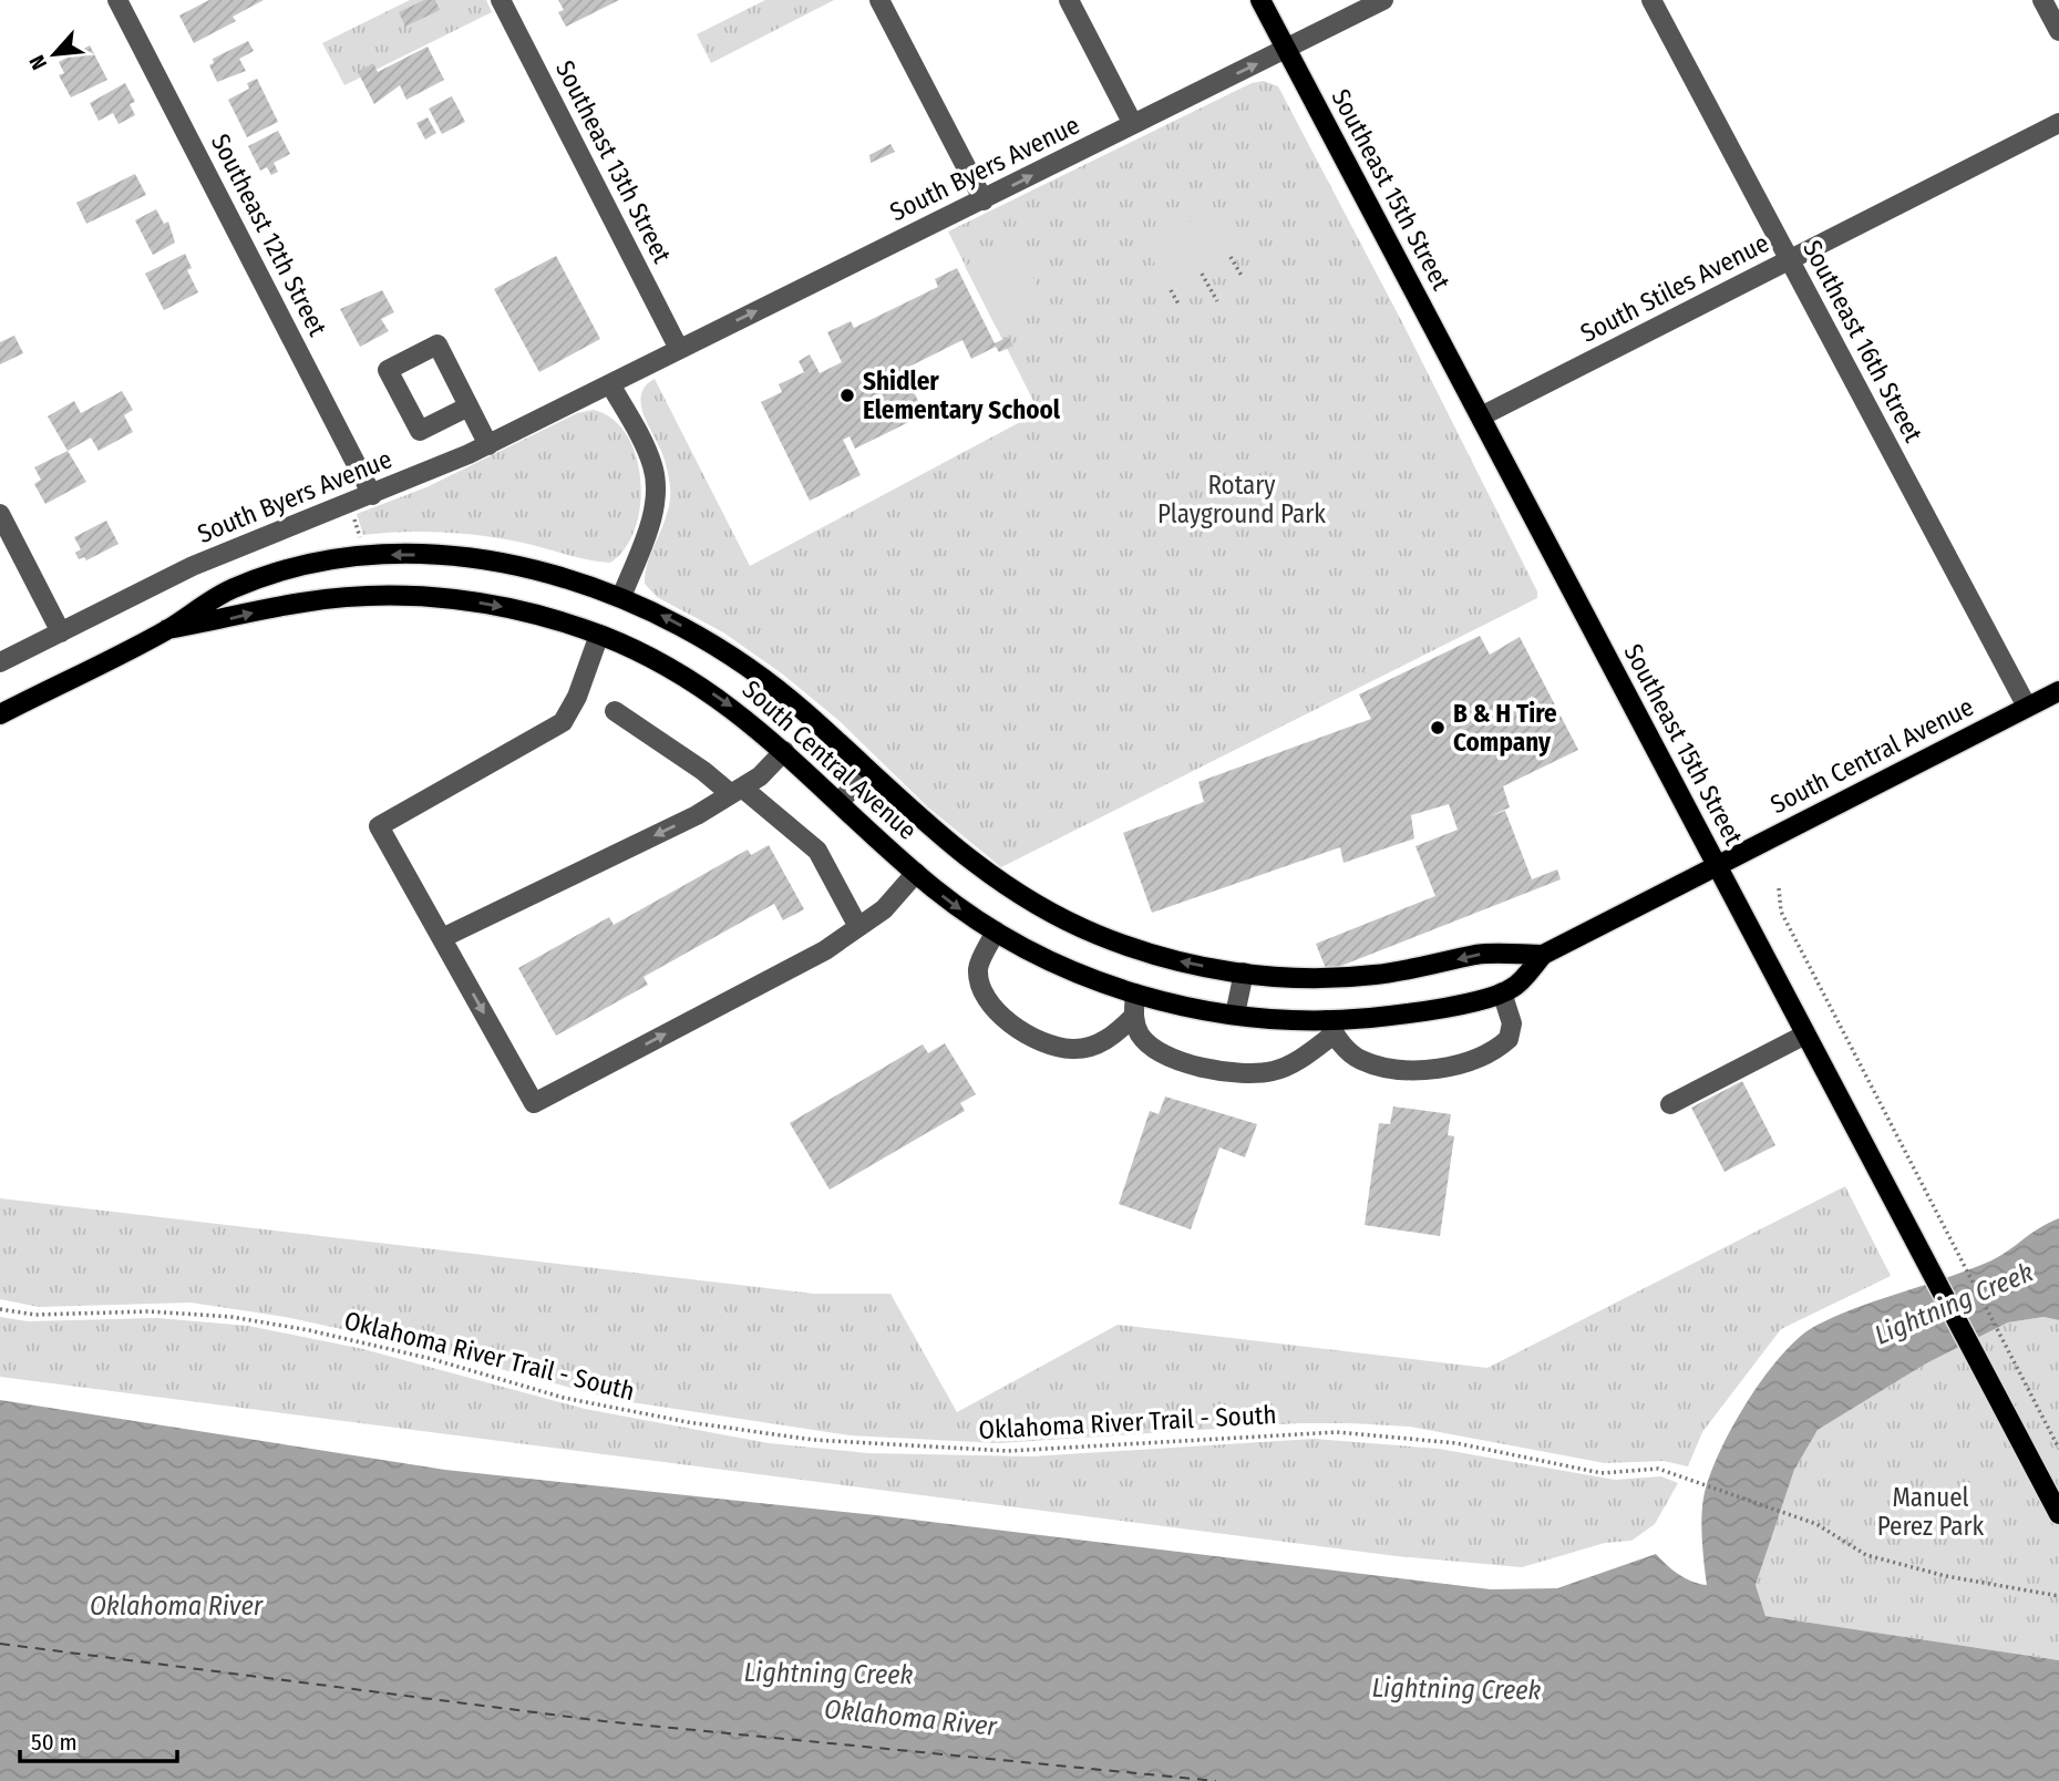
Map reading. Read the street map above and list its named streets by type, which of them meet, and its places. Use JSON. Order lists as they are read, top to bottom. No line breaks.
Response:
{"streets":{"main road":["Southeast 15th Street","South Central Avenue"],"street":["Southeast 13th Street","South Byers Avenue","Southeast 12th Street","South Stiles Avenue","Southeast 16th Street"],"path":["Oklahoma River Trail - South"]},"crossings":[["Southeast 13th Street","South Byers Avenue"],["South Byers Avenue","Southeast 15th Street"],["South Byers Avenue","Southeast 12th Street"],["Southeast 15th Street","South Stiles Avenue"],["Southeast 15th Street","South Central Avenue"],["South Stiles Avenue","Southeast 16th Street"],["Southeast 16th Street","South Central Avenue"]],"one_way":["South Byers Avenue"],"water":["Lightning Creek","Oklahoma River"],"parks":["Rotary Playground Park","Manuel Perez Park"],"places":["Shidler Elementary School","B & H Tire Company"],"scale_bar":"50 m","north":"bottom left"}
